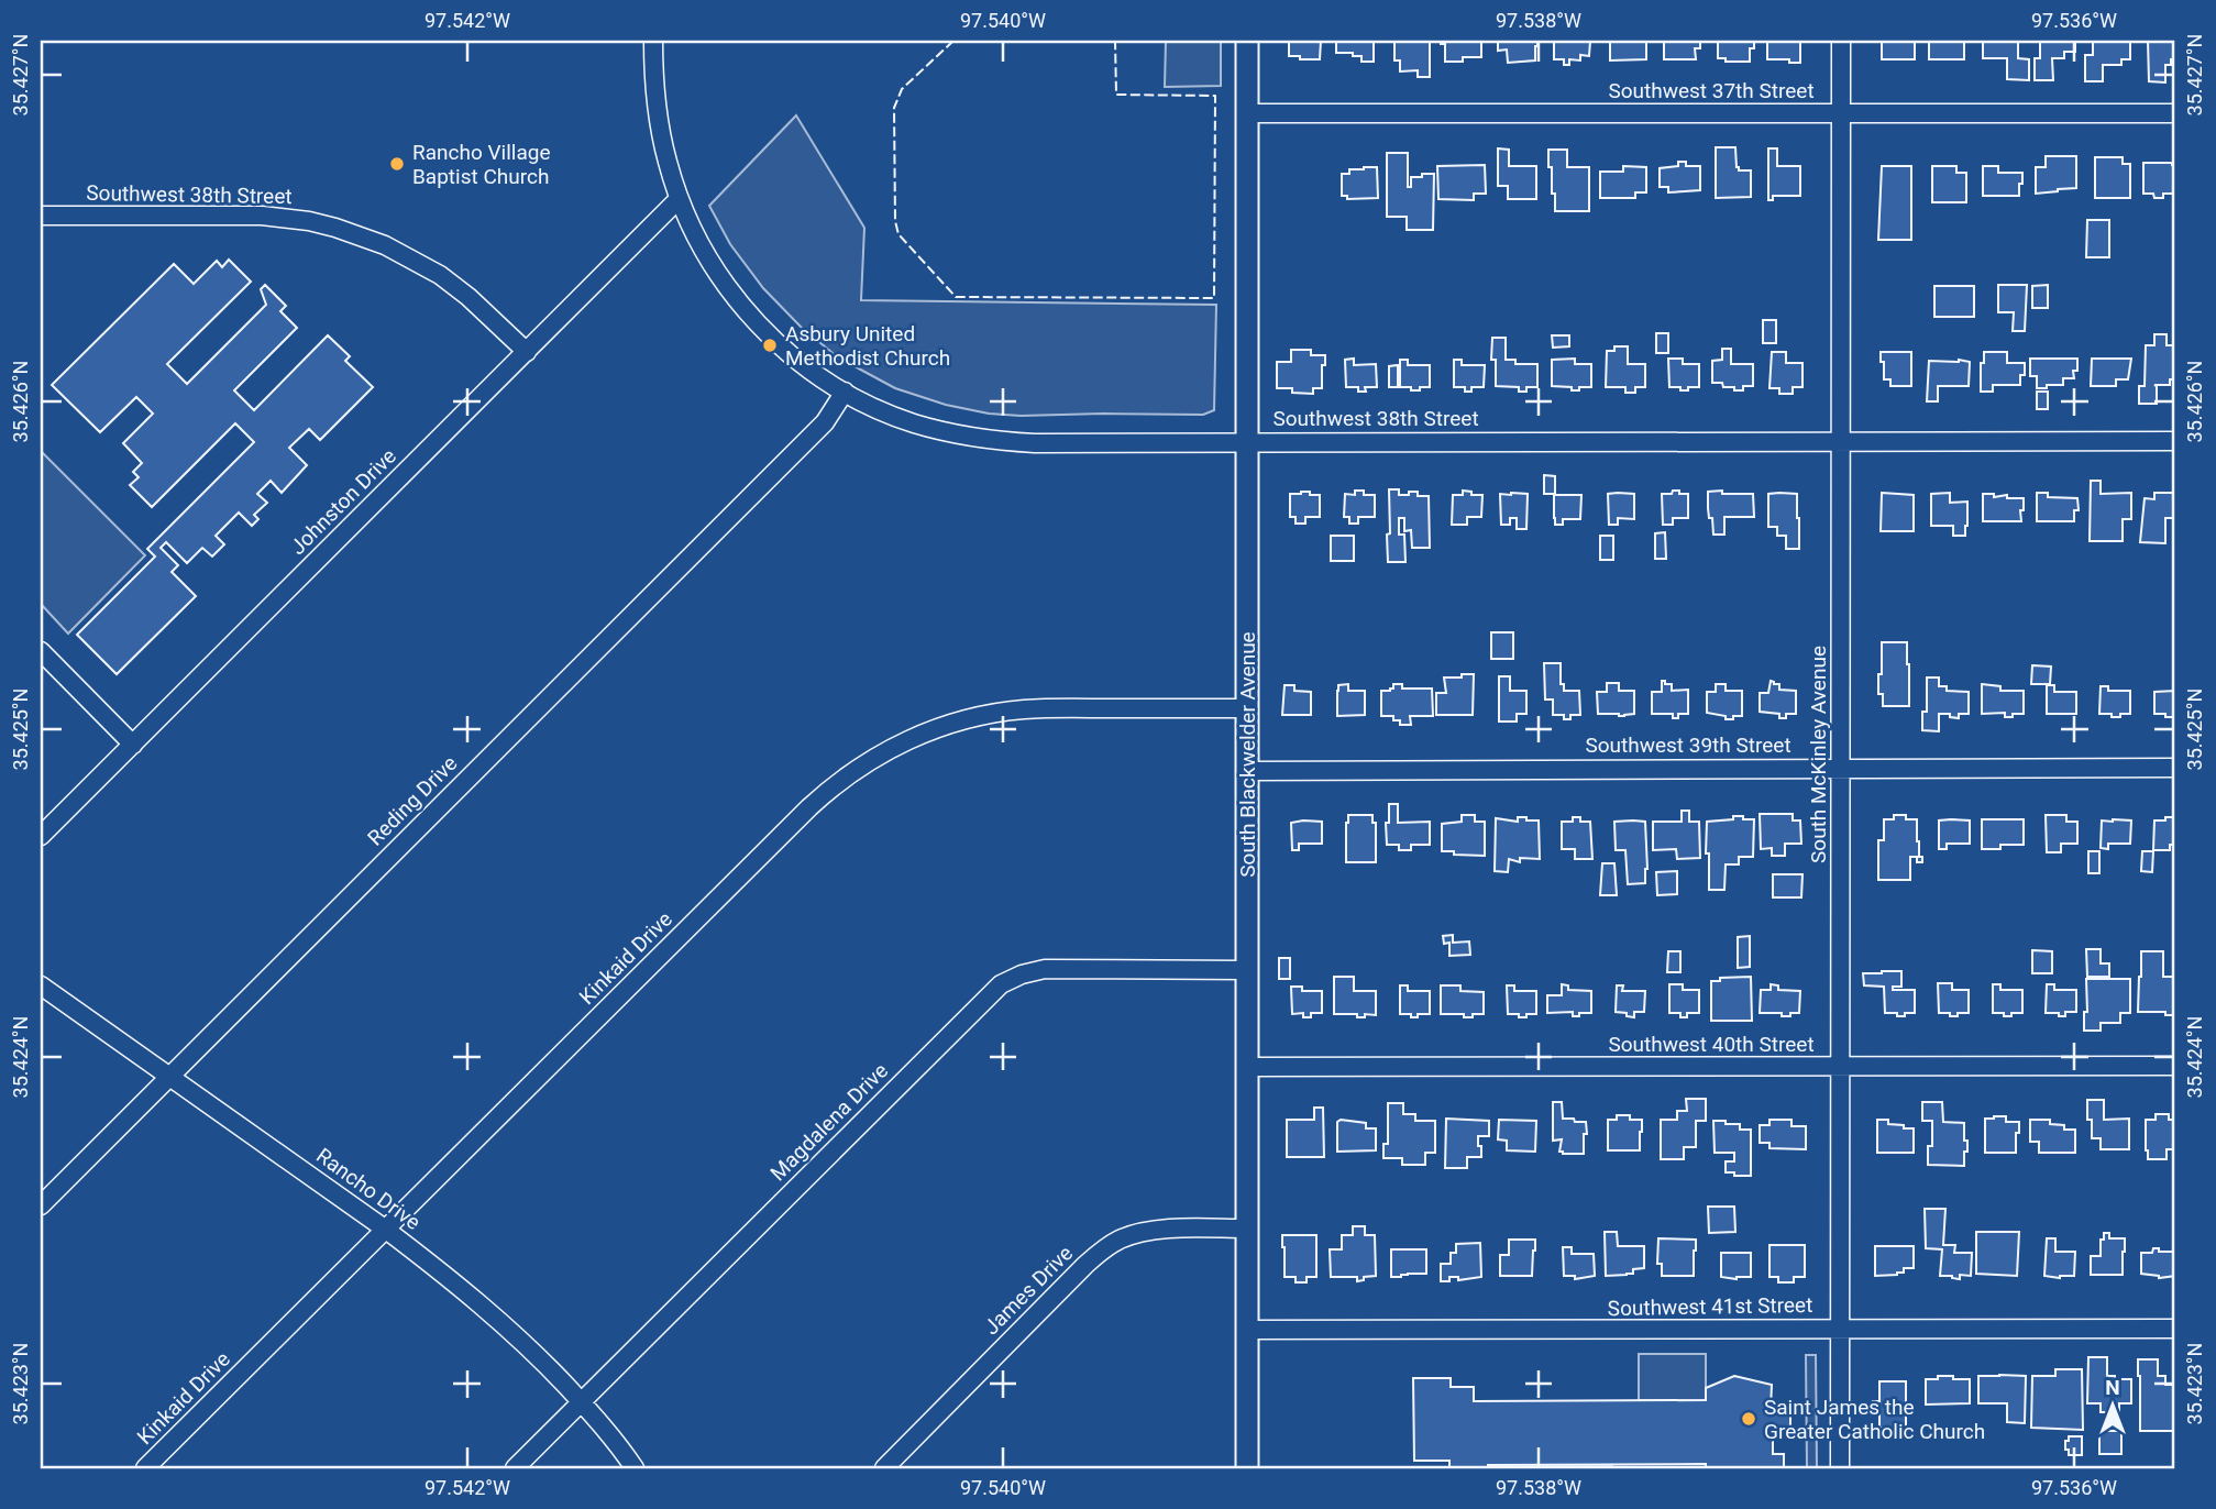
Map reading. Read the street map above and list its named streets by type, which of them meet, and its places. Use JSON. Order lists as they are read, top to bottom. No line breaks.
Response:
{"streets":{"street":["Southwest 37th Street","Southwest 38th Street","Johnston Drive","Southwest 39th Street","South Blackwelder Avenue","South McKinley Avenue","Reding Drive","Kinkaid Drive","Southwest 40th Street","Magdalena Drive","Rancho Drive","James Drive","Southwest 41st Street"]},"crossings":[["Southwest 37th Street","South Blackwelder Avenue"],["Southwest 37th Street","South McKinley Avenue"],["Southwest 38th Street","Johnston Drive"],["Southwest 38th Street","South Blackwelder Avenue"],["Southwest 38th Street","South McKinley Avenue"],["Southwest 38th Street","Reding Drive"],["Southwest 39th Street","South Blackwelder Avenue"],["Southwest 39th Street","South McKinley Avenue"],["South Blackwelder Avenue","Kinkaid Drive"],["South Blackwelder Avenue","Southwest 40th Street"],["South Blackwelder Avenue","Magdalena Drive"],["South Blackwelder Avenue","James Drive"],["South Blackwelder Avenue","Southwest 41st Street"],["South McKinley Avenue","Southwest 40th Street"],["South McKinley Avenue","Southwest 41st Street"],["Reding Drive","Rancho Drive"],["Kinkaid Drive","Rancho Drive"],["Magdalena Drive","Rancho Drive"]],"places":["Rancho Village Baptist Church","Asbury United Methodist Church","Saint James the Greater Catholic Church"],"north":"top","coordinates":["97.542°W","97.540°W","97.538°W","97.536°W","35.427°N","35.426°N","35.425°N","35.424°N","35.423°N"]}
